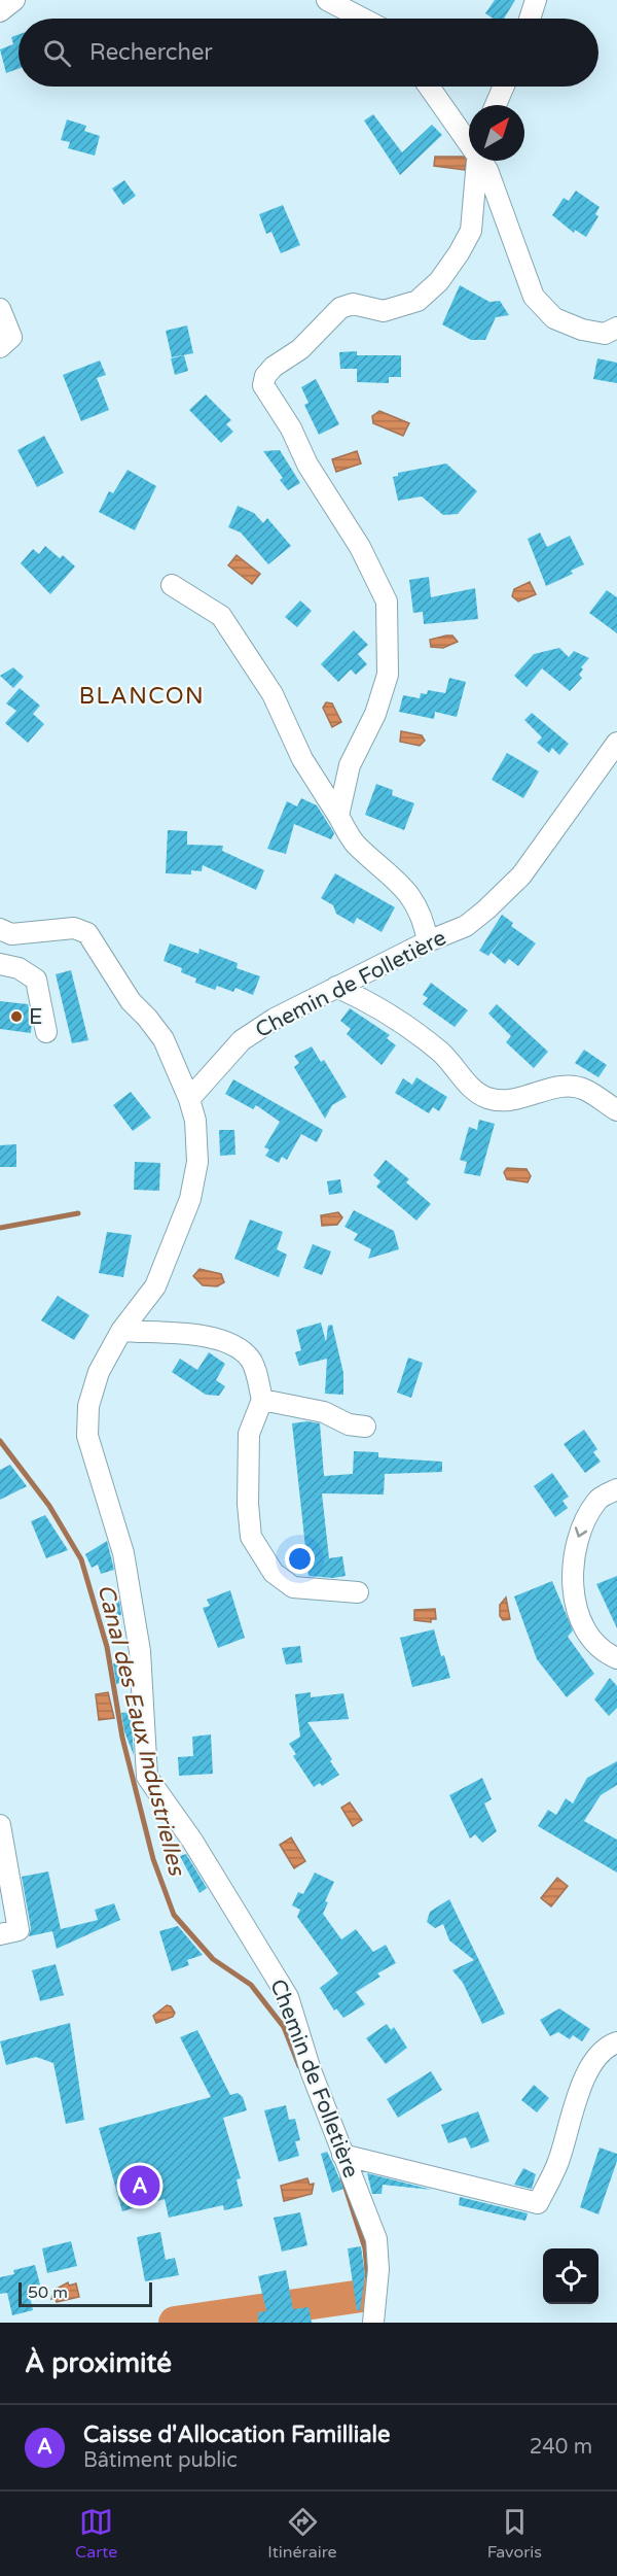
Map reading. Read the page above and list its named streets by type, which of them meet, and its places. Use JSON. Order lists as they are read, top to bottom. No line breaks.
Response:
{"streets":{"street":["Chemin de Folletière"]},"districts":["BLANCON"],"water":["Canal des Eaux Industrielles"],"places":["E"],"scale_bar":"50 m","north":"top right","page":{"search":"Rechercher","pins":"A","scale":"50 m","heading":"À proximité","list":[{"mark":"A","name":"Caisse d'Allocation Familliale","note":"Bâtiment public","value":"240 m"}],"nav":["Carte","Itinéraire","Favoris"]}}
